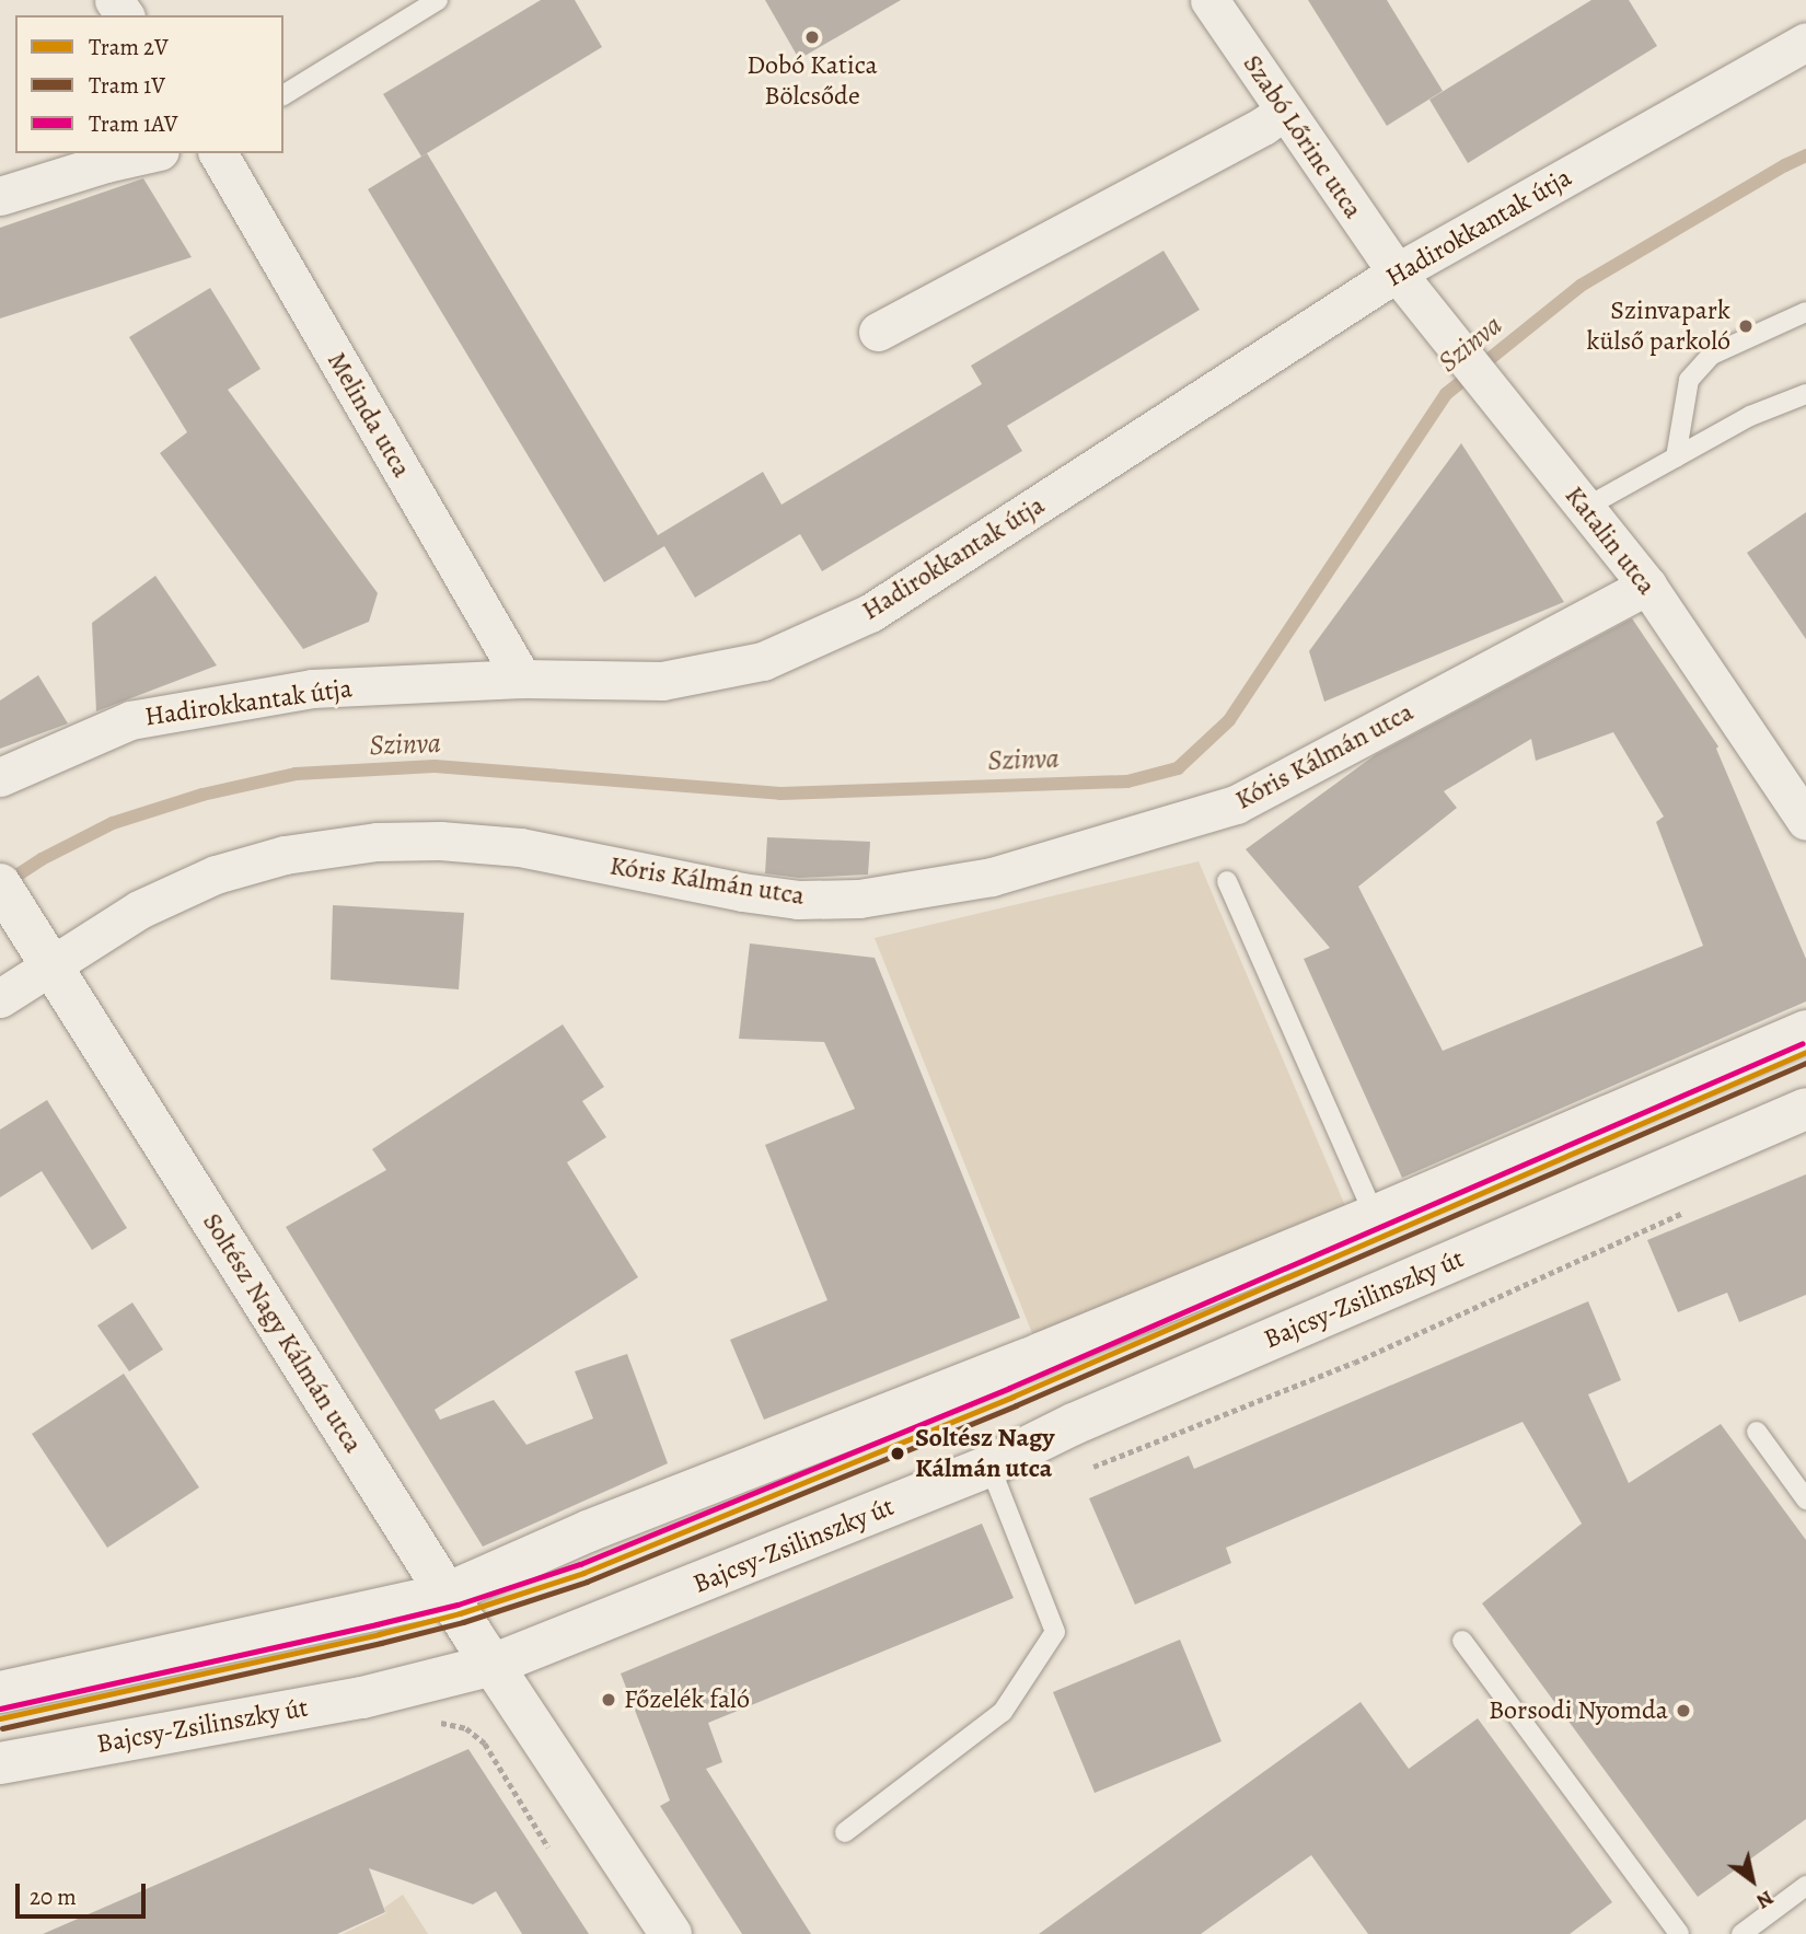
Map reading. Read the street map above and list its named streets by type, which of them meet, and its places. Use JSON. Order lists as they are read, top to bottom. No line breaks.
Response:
{"streets":{"street":["Szabó Lőrinc utca","Hadirokkantak útja","Melinda utca","Katalin utca","Kóris Kálmán utca","Bajcsy-Zsilinszky út","Soltész Nagy Kálmán utca"]},"crossings":[["Szabó Lőrinc utca","Hadirokkantak útja"],["Szabó Lőrinc utca","Katalin utca"],["Hadirokkantak útja","Melinda utca"],["Hadirokkantak útja","Katalin utca"],["Katalin utca","Kóris Kálmán utca"],["Kóris Kálmán utca","Soltész Nagy Kálmán utca"],["Bajcsy-Zsilinszky út","Soltész Nagy Kálmán utca"]],"water":["Szinva"],"places":["Dobó Katica Bölcsőde","Szinvapark külső parkoló","Soltész Nagy Kálmán utca","Főzelék faló","Borsodi Nyomda"],"lines":["tram line 1AV","tram line 2V","tram line 1V"],"legend":["Tram 2V","Tram 1V","Tram 1AV"],"scale_bar":"20 m","north":"bottom right"}
